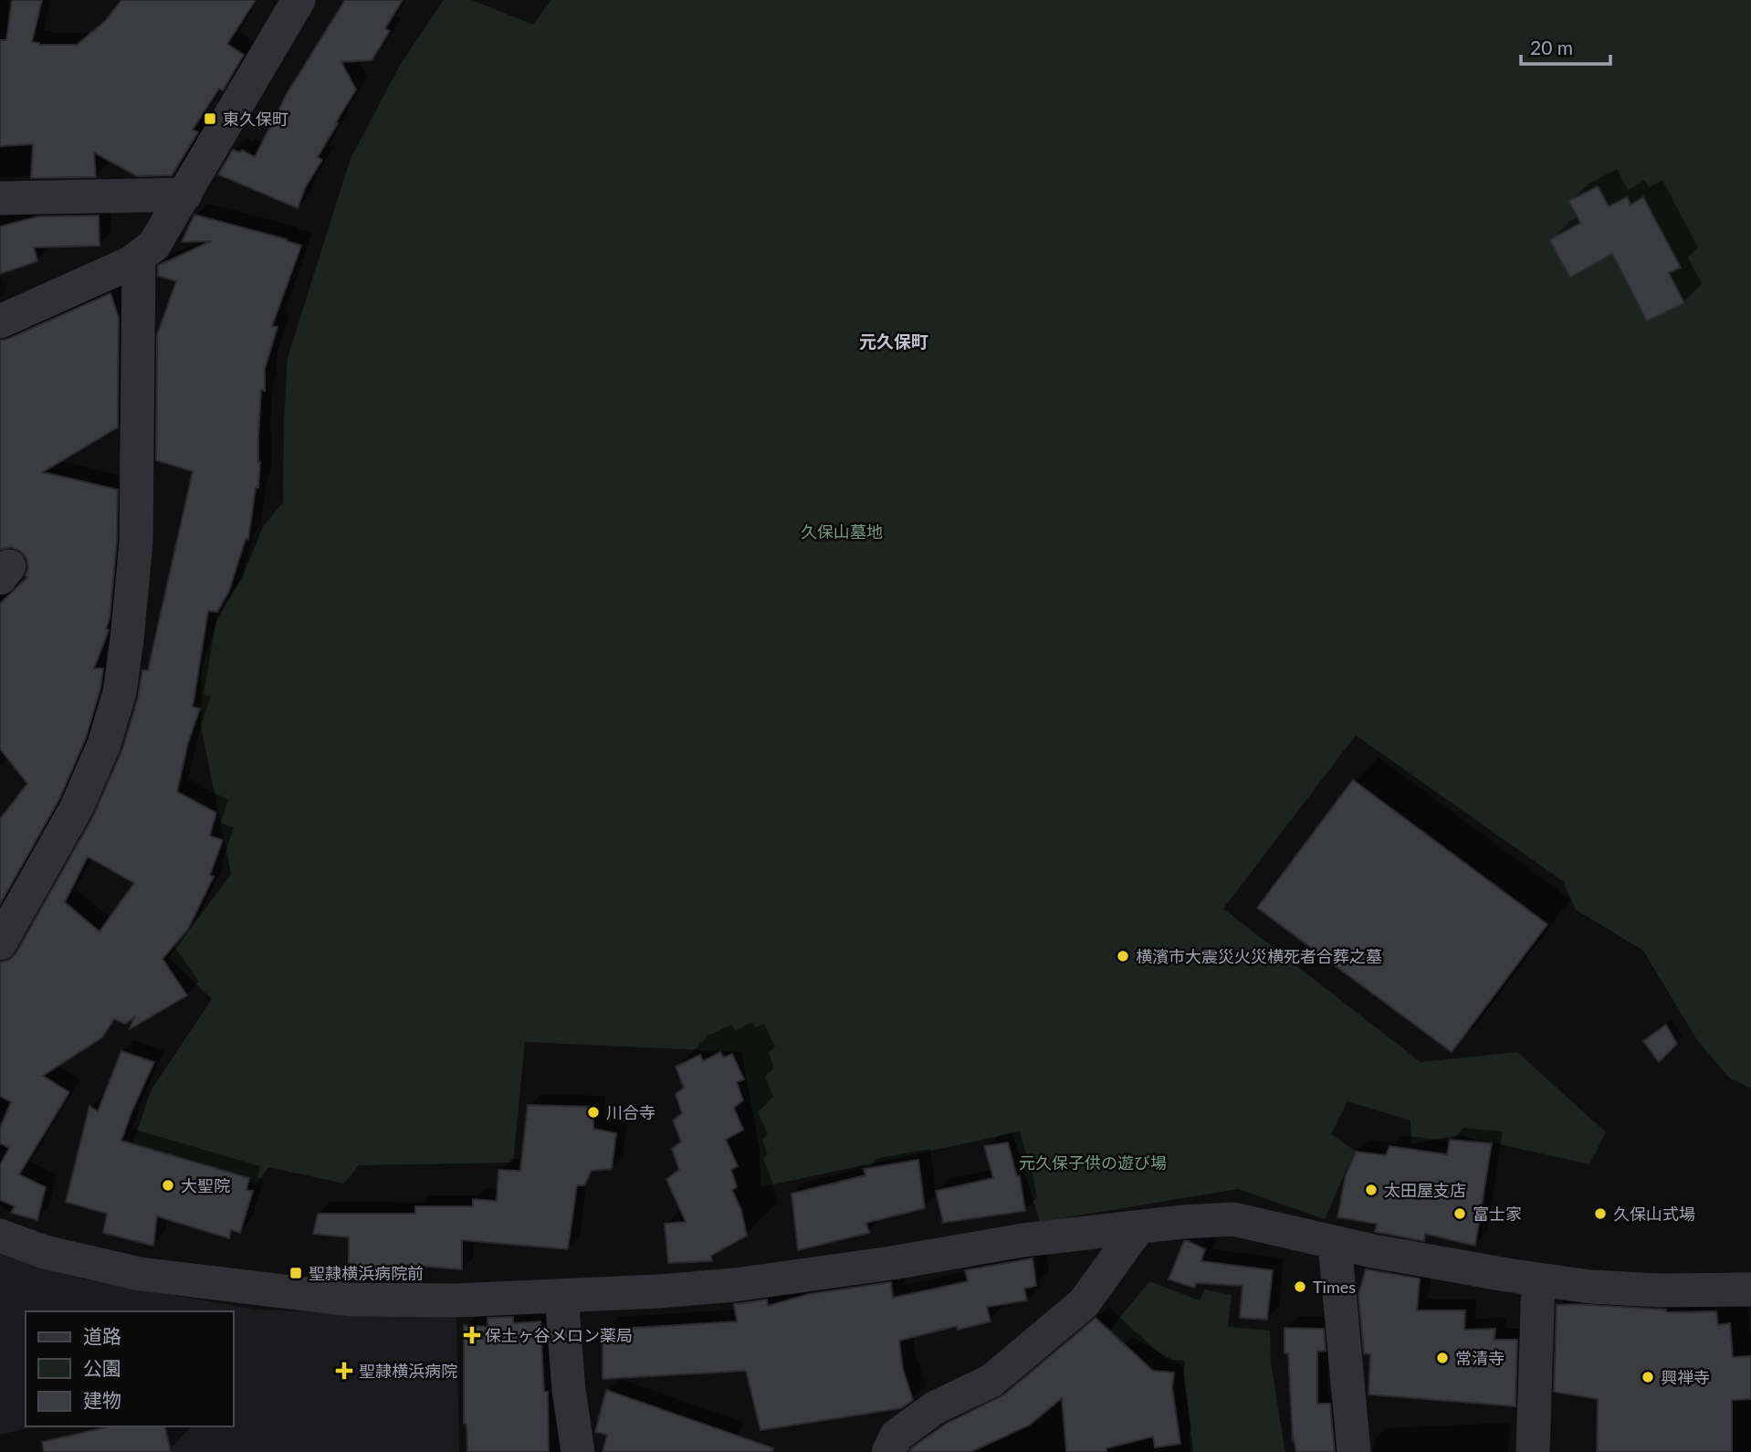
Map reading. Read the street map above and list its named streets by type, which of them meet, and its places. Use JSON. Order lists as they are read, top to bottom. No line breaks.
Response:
{"districts":["元久保町"],"parks":["久保山墓地","元久保子供の遊び場"],"places":{"transit":["東久保町","聖隷横浜病院前"],"other":["横濱市大震災火災横死者合葬之墓","川合寺","大聖院","太田屋支店","富士家","久保山式場","Times","常清寺","興禅寺"],"health":["保土ヶ谷メロン薬局","聖隷横浜病院"]},"legend":["道路","公園","建物"],"scale_bar":"20 m"}
